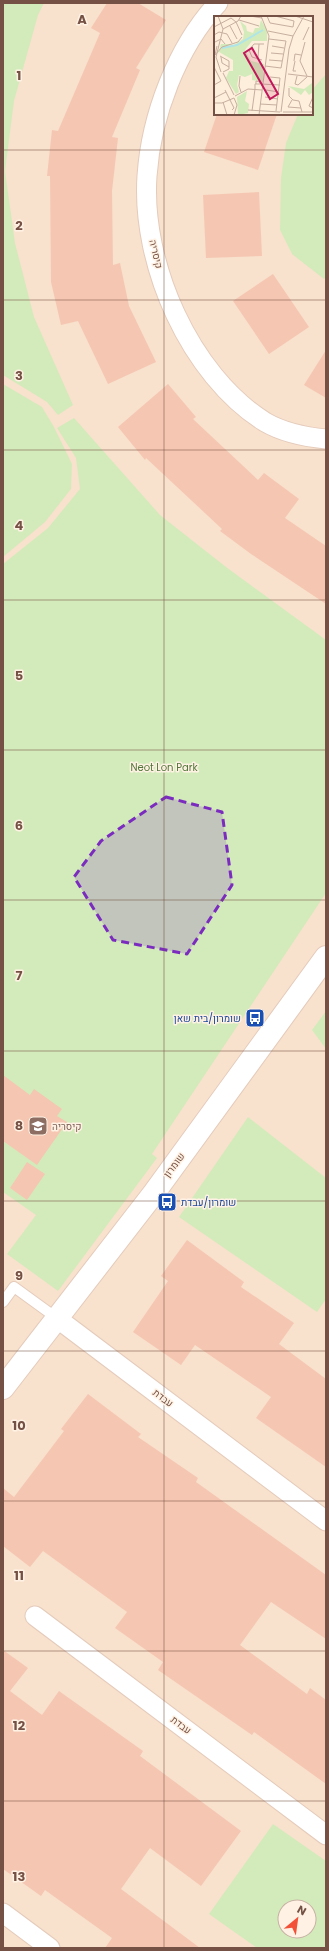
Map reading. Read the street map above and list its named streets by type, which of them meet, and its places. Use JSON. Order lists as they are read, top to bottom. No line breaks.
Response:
{"streets":{"street":["קיסריה","שומרון","עבדת"]},"crossings":[["שומרון","עבדת"]],"parks":["Neot Lon Park"],"places":{"bus stop":["שומרון/בית שאן","שומרון/עבדת"],"school or university":["קיסריה"]},"north":"top right","grid":{"columns":["A"],"rows":["1","2","3","4","5","6","7","8","9","10","11","12","13"]}}
